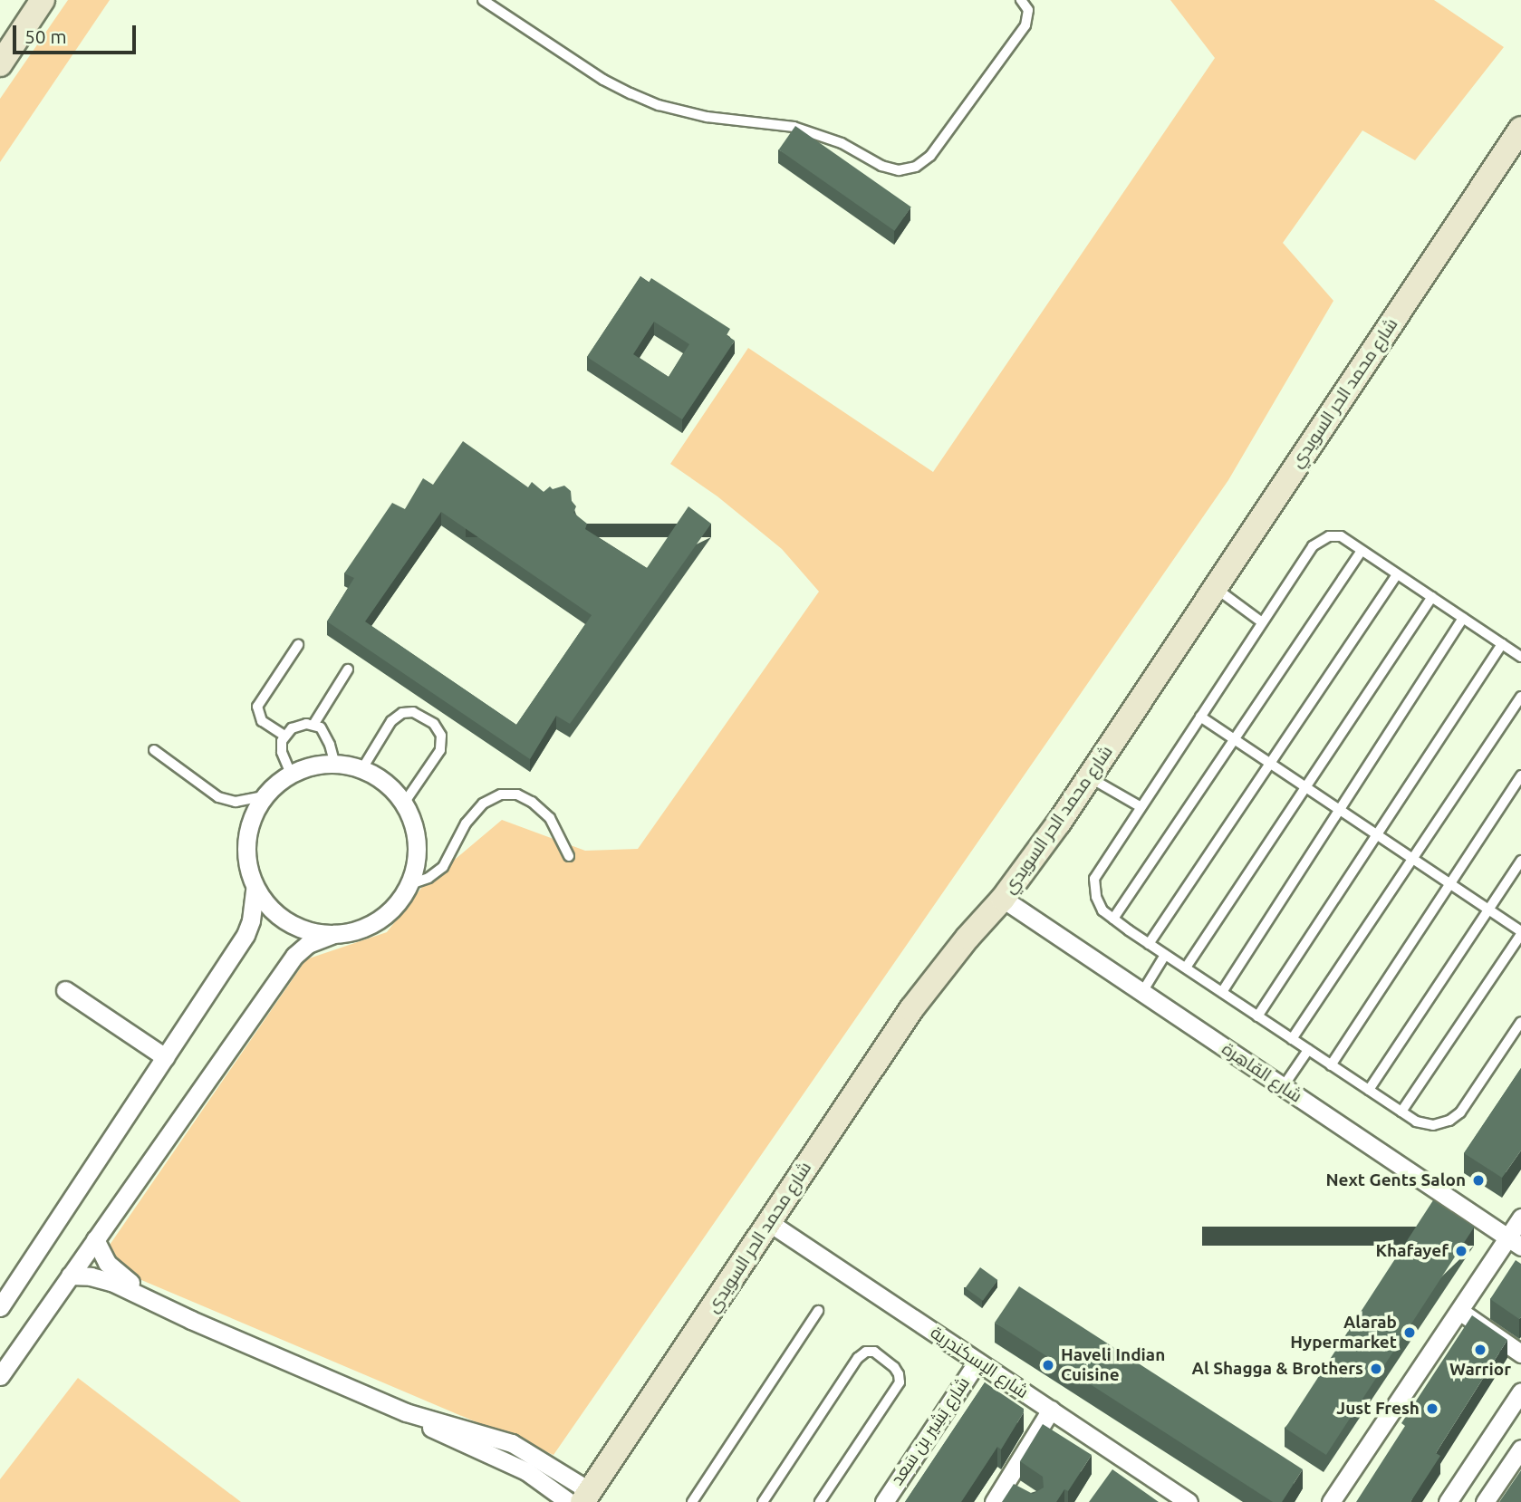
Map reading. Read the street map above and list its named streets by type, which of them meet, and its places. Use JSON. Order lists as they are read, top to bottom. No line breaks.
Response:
{"streets":{"street":["شارع محمد الحر السويدي","شارع القاهِرة","شارع الإسكندرية","شارع بَشِير بن سَعد"]},"crossings":[["شارع محمد الحر السويدي","شارع القاهِرة"],["شارع محمد الحر السويدي","شارع الإسكندرية"],["شارع الإسكندرية","شارع بَشِير بن سَعد"]],"places":["Next Gents Salon","Khafayef","Alarab Hypermarket","Warrior","Haveli Indian Cuisine","Al Shagga & Brothers","Just Fresh"],"scale_bar":"50 m"}
